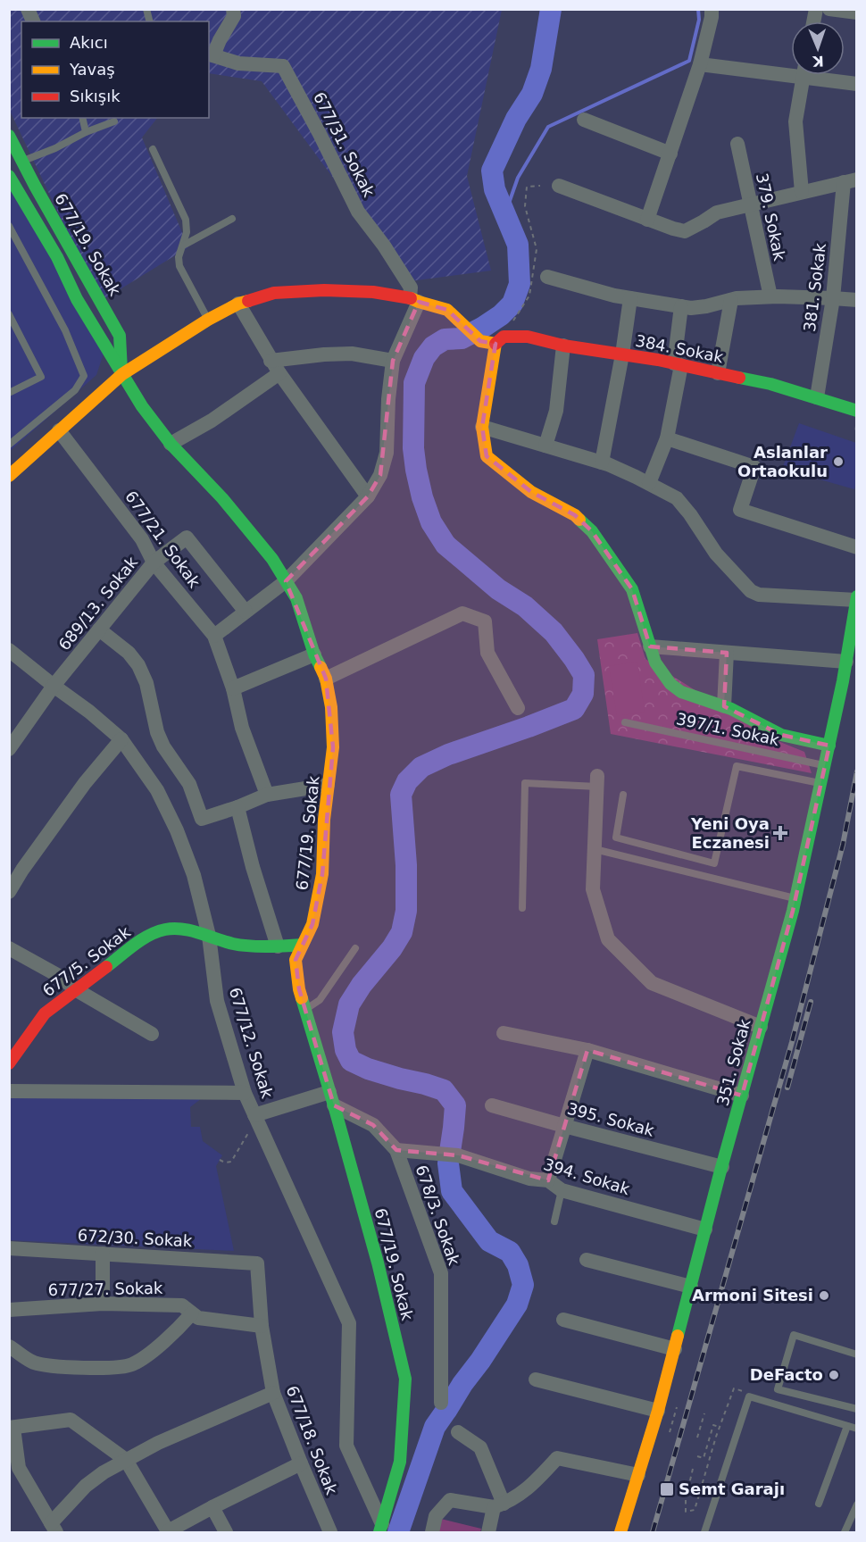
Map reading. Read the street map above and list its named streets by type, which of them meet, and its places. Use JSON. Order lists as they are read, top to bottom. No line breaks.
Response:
{"streets":{"street":["677/31. Sokak","379. Sokak","677/19. Sokak","381. Sokak","384. Sokak","677/21. Sokak","689/13. Sokak","677/5. Sokak","677/12. Sokak","351. Sokak","395. Sokak","394. Sokak","678/3. Sokak","672/30. Sokak","677/27. Sokak","677/18. Sokak"],"lane":["397/1. Sokak"]},"crossings":[["677/31. Sokak","384. Sokak"],["677/19. Sokak","677/5. Sokak"],["677/19. Sokak","677/12. Sokak"],["677/19. Sokak","678/3. Sokak"],["381. Sokak","384. Sokak"],["677/21. Sokak","689/13. Sokak"],["689/13. Sokak","677/12. Sokak"],["397/1. Sokak","351. Sokak"],["677/5. Sokak","677/12. Sokak"],["351. Sokak","395. Sokak"],["351. Sokak","394. Sokak"],["394. Sokak","678/3. Sokak"],["672/30. Sokak","677/18. Sokak"],["677/27. Sokak","677/18. Sokak"]],"places":{"other":["Aslanlar Ortaokulu","Armoni Sitesi","DeFacto"],"health":["Yeni Oya Eczanesi"],"transit":["Semt Garajı"]},"legend":["Akıcı","Yavaş","Sıkışık"],"north":"bottom"}
